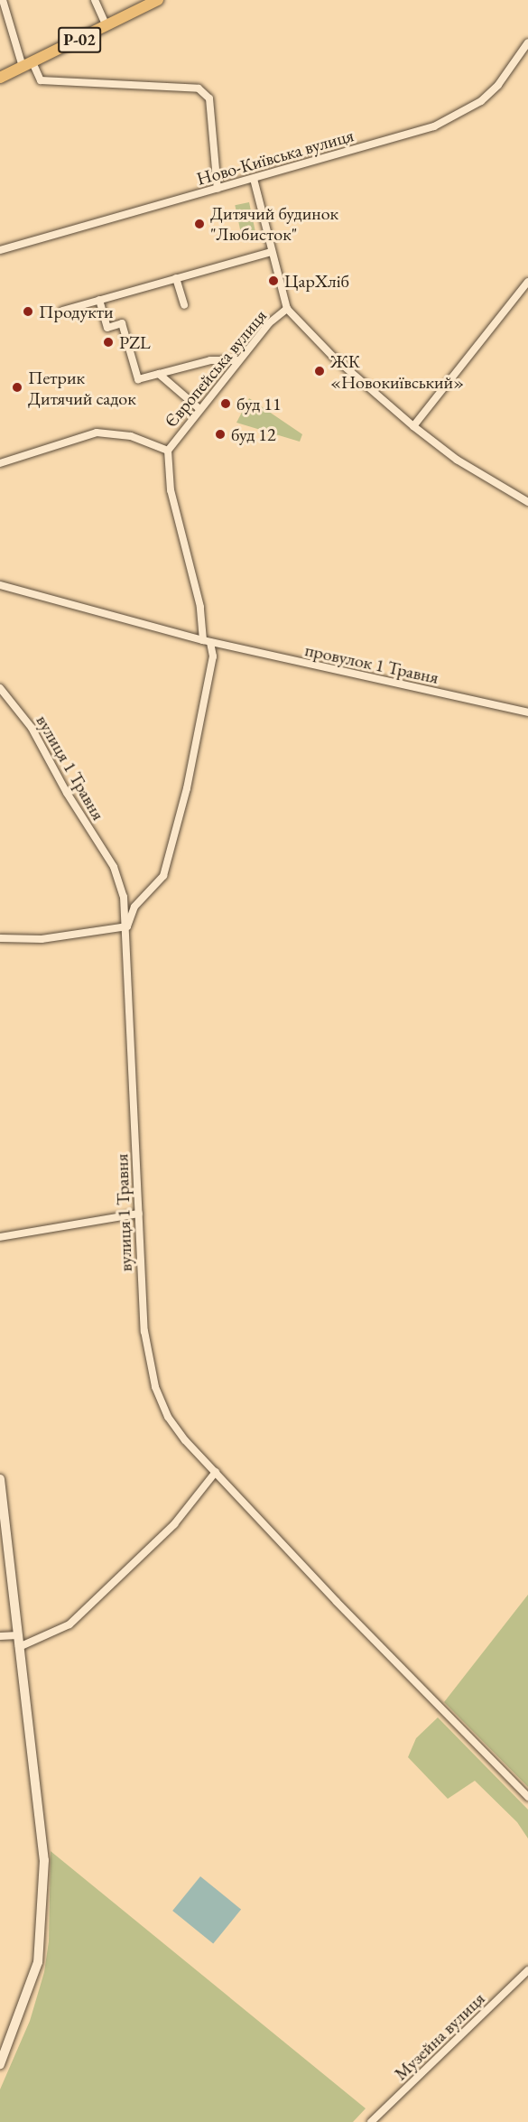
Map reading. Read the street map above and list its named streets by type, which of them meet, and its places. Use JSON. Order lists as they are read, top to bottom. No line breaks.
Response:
{"streets":{"main road":["Р-02"],"street":["Ново-Київська вулиця","Європейська вулиця","провулок 1 Травня","вулиця 1 Травня","Музейна вулиця"]},"crossings":[["Європейська вулиця","провулок 1 Травня"]],"places":["Дитячий будинок \"Любисток\"","ЦарХліб","Продукти","PZL","ЖК «Новокиївський»","Петрик Дитячий садок","буд 11","буд 12"]}
